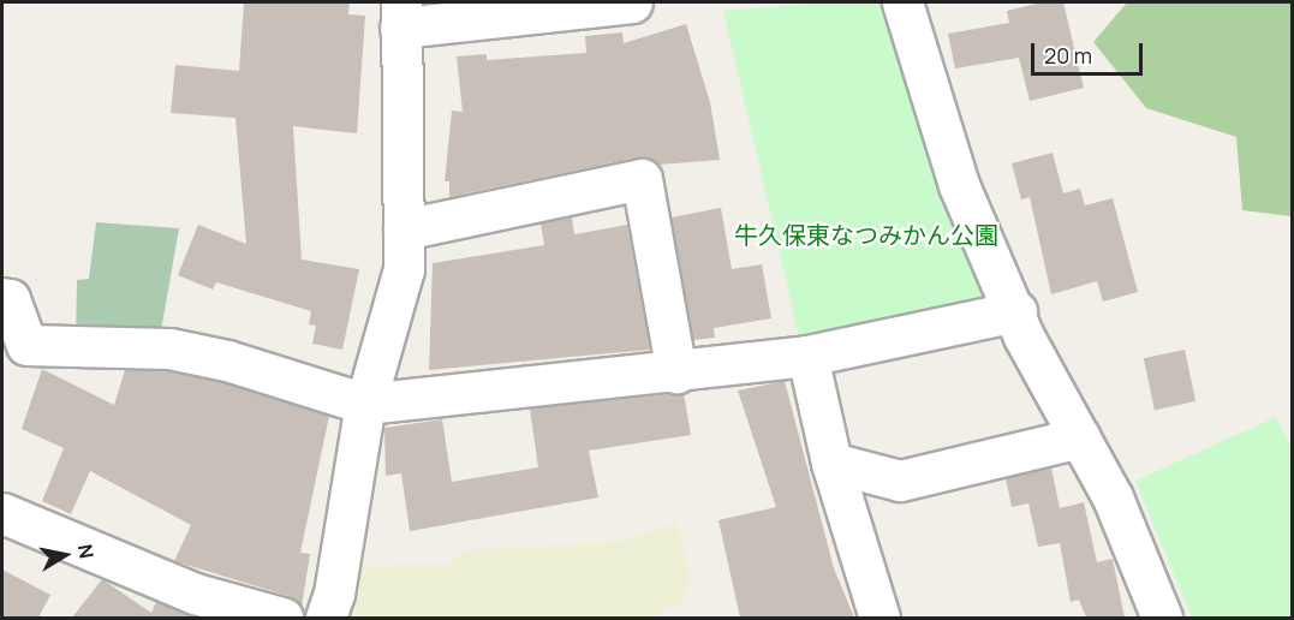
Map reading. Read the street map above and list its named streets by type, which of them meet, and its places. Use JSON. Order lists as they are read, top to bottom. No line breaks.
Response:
{"parks":["牛久保東なつみかん公園"],"scale_bar":"20 m","north":"right"}
